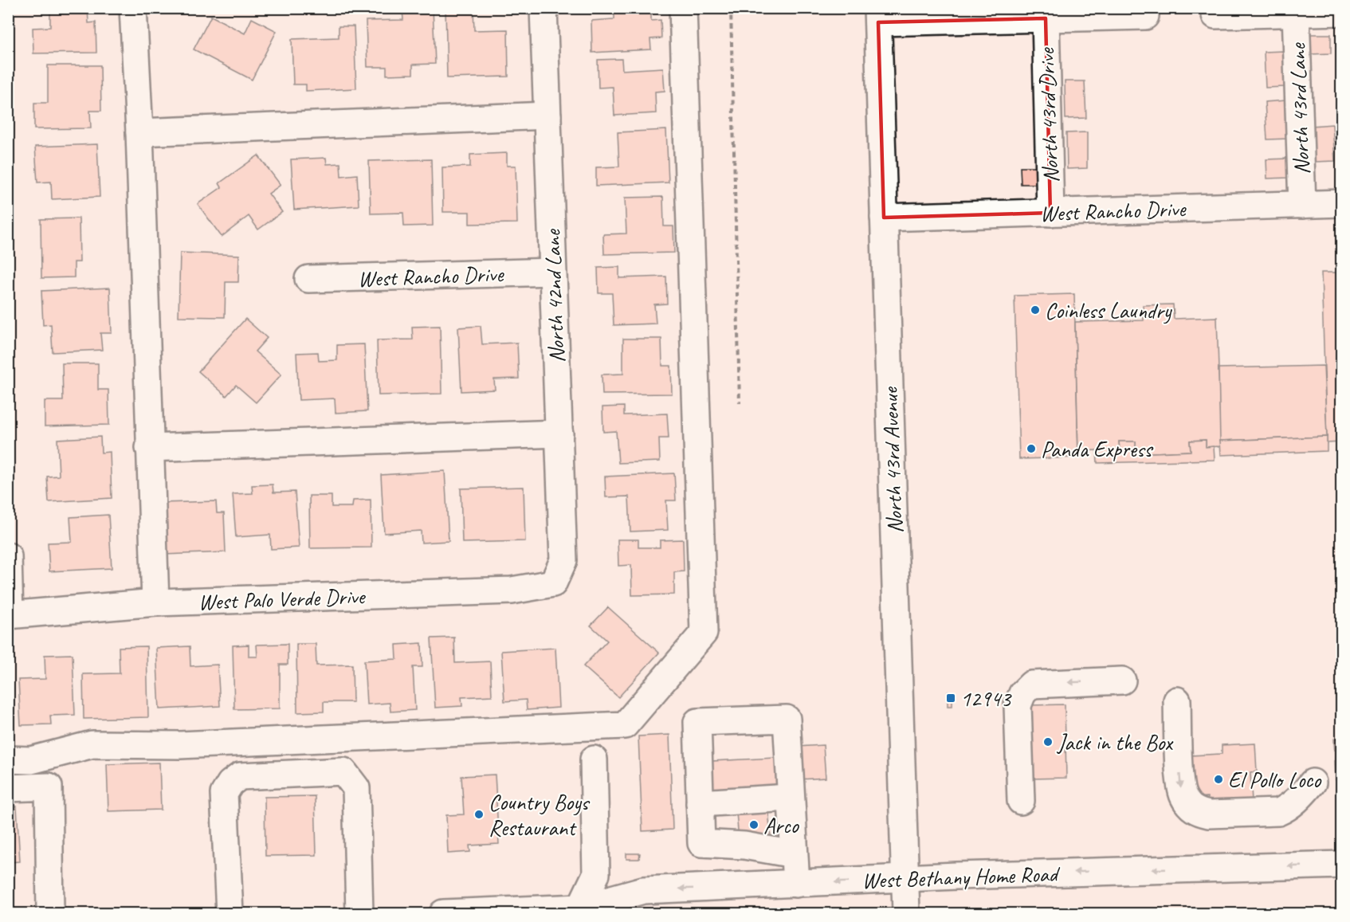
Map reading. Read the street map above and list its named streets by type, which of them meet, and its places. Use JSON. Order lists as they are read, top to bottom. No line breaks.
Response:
{"streets":{"street":["North 43rd Lane","North 43rd Drive","West Rancho Drive","North 42nd Lane","North 43rd Avenue","West Palo Verde Drive","West Bethany Home Road"]},"crossings":[["North 43rd Lane","West Rancho Drive"],["North 43rd Drive","West Rancho Drive"],["West Rancho Drive","North 42nd Lane"],["West Rancho Drive","North 43rd Avenue"],["North 42nd Lane","West Palo Verde Drive"],["North 43rd Avenue","West Bethany Home Road"]],"one_way":["West Bethany Home Road"],"places":{"other":["Coinless Laundry","Panda Express","Jack in the Box","El Pollo Loco","Country Boys Restaurant","Arco"],"transit":["12943"]}}
